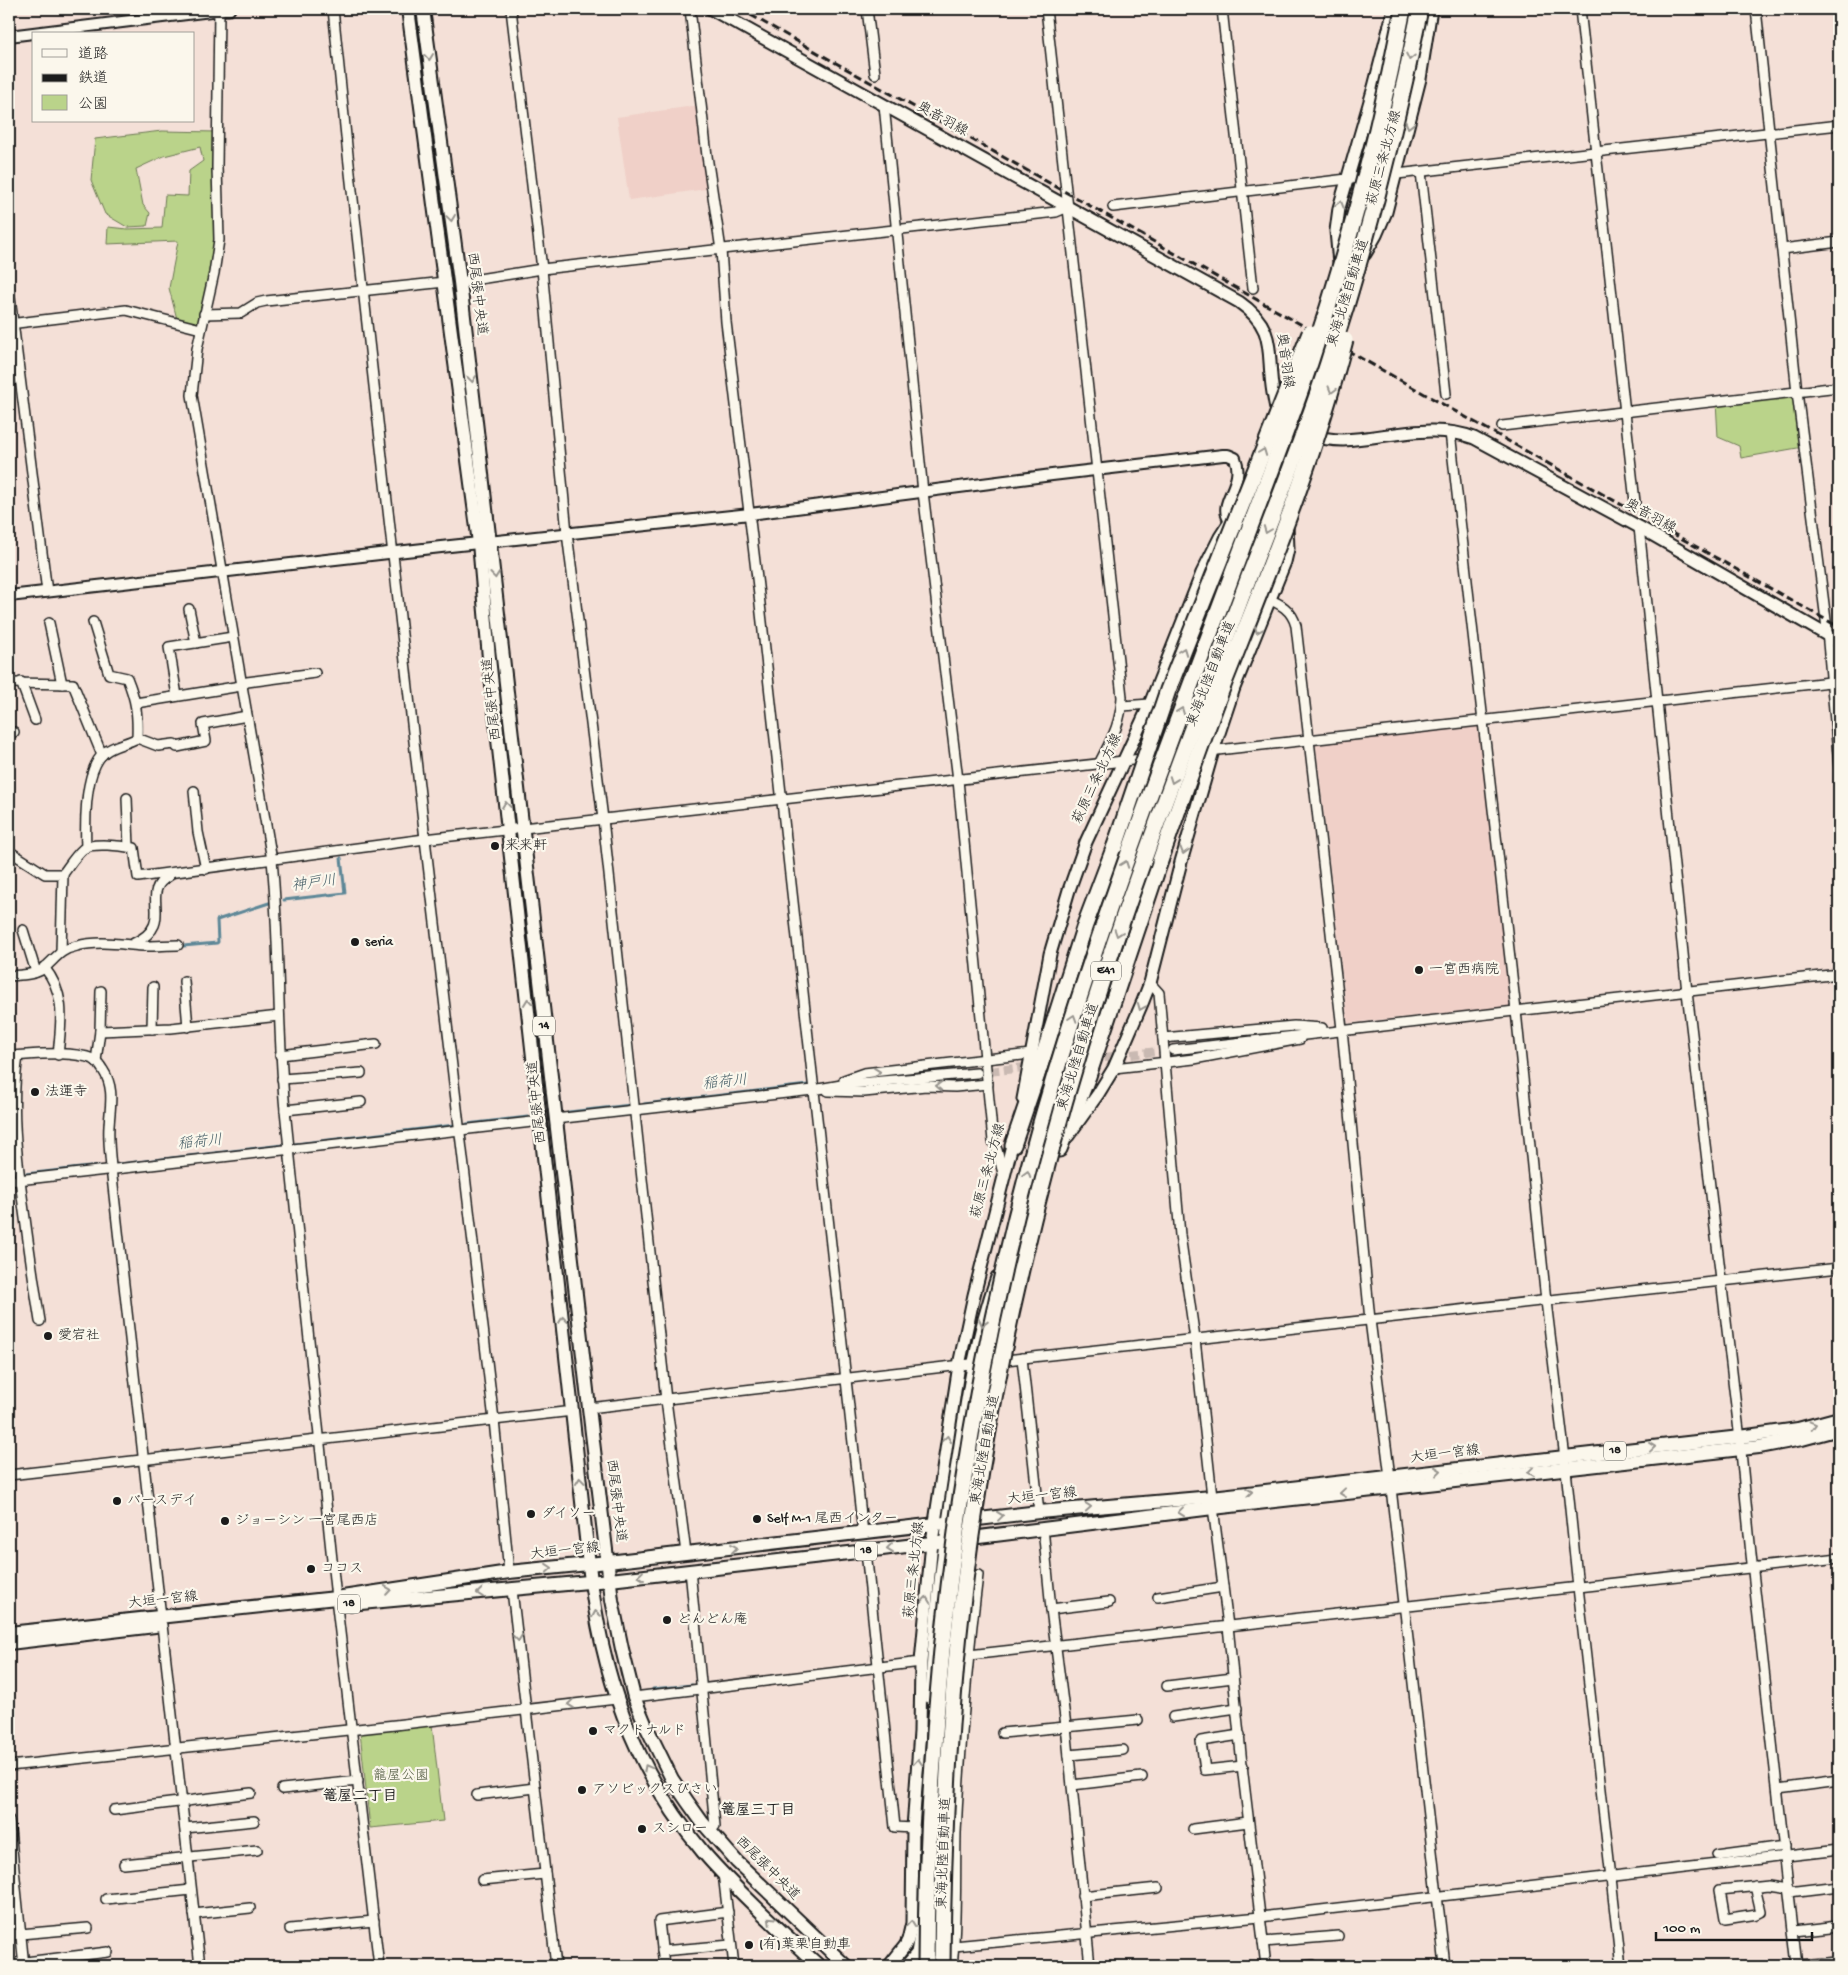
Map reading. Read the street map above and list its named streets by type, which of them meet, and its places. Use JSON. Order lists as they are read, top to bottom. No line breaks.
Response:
{"streets":{"highway":["東海北陸自動車道","E41"],"main road":["奥音羽線","萩原三条北方線","西尾張中央道","14","18","大垣一宮線"]},"crossings":[["奥音羽線","萩原三条北方線"],["萩原三条北方線","大垣一宮線"],["西尾張中央道","大垣一宮線"]],"districts":["篭屋二丁目","篭屋三丁目"],"water":["神戸川","稲荷川"],"parks":["籠屋公園"],"places":["来来軒","seria","一宮西病院","法運寺","愛宕社","バースデイ","ダイソー","Self M-1 尾西インター","ジョーシン 一宮尾西店","ココス","どんどん庵","マクドナルド","アソビックスびさい","スシロー","(有)葉栗自動車"],"legend":["道路","鉄道","公園"],"scale_bar":"100 m"}
